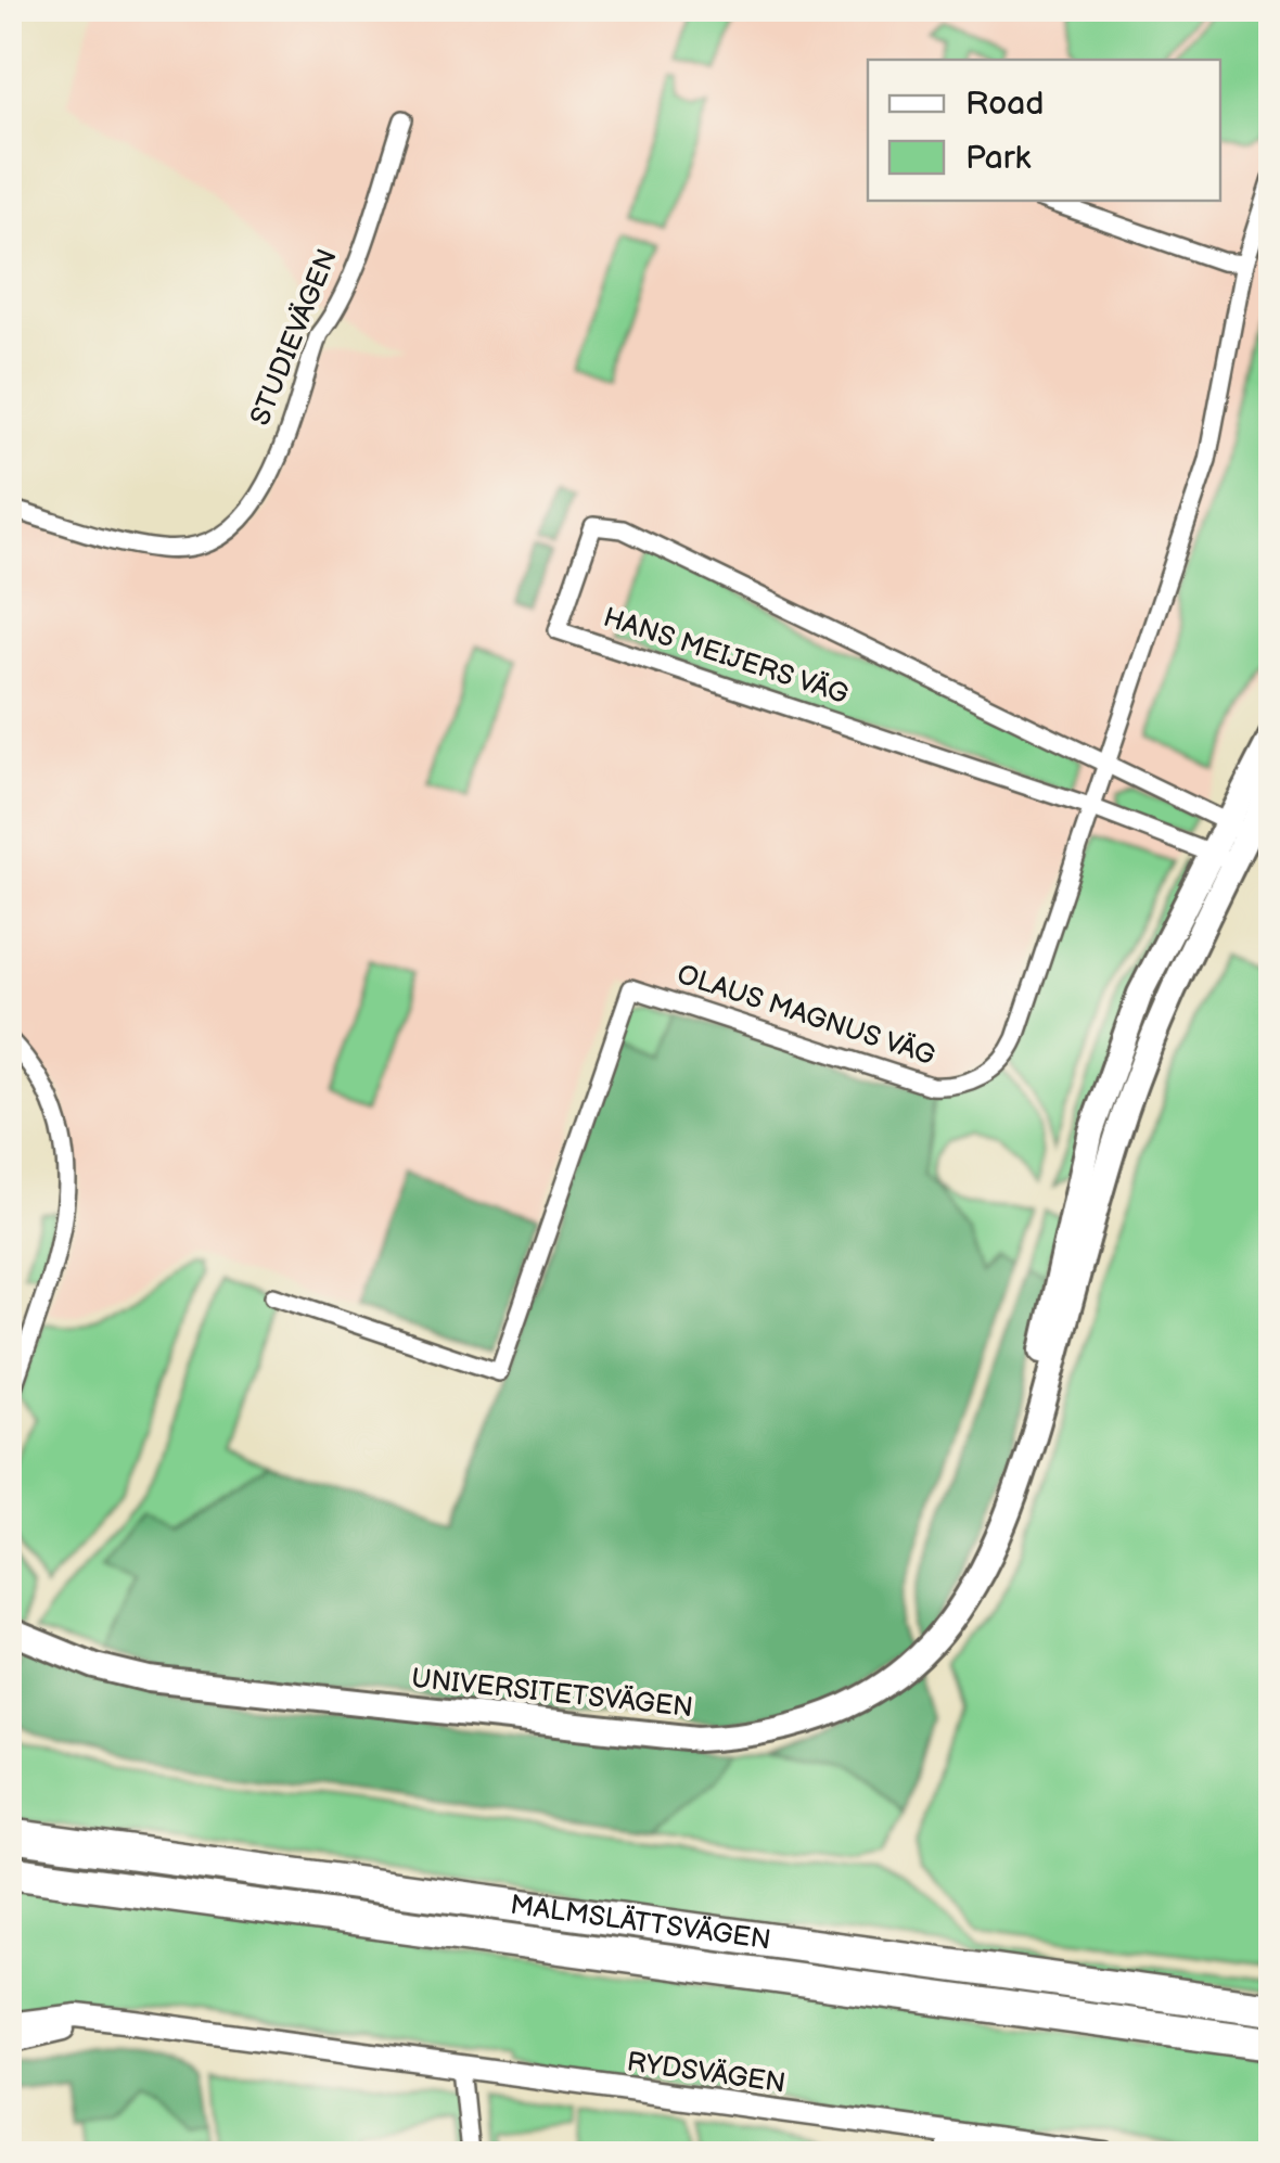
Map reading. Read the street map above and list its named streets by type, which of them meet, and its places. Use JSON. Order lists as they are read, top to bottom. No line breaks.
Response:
{"streets":{"highway":["MALMSLÄTTSVÄGEN"],"main road":["UNIVERSITETSVÄGEN"],"street":["STUDIEVÄGEN","HANS MEIJERS VÄG","OLAUS MAGNUS VÄG","RYDSVÄGEN"]},"crossings":[["HANS MEIJERS VÄG","OLAUS MAGNUS VÄG"],["HANS MEIJERS VÄG","UNIVERSITETSVÄGEN"]],"legend":["Road","Park"]}
